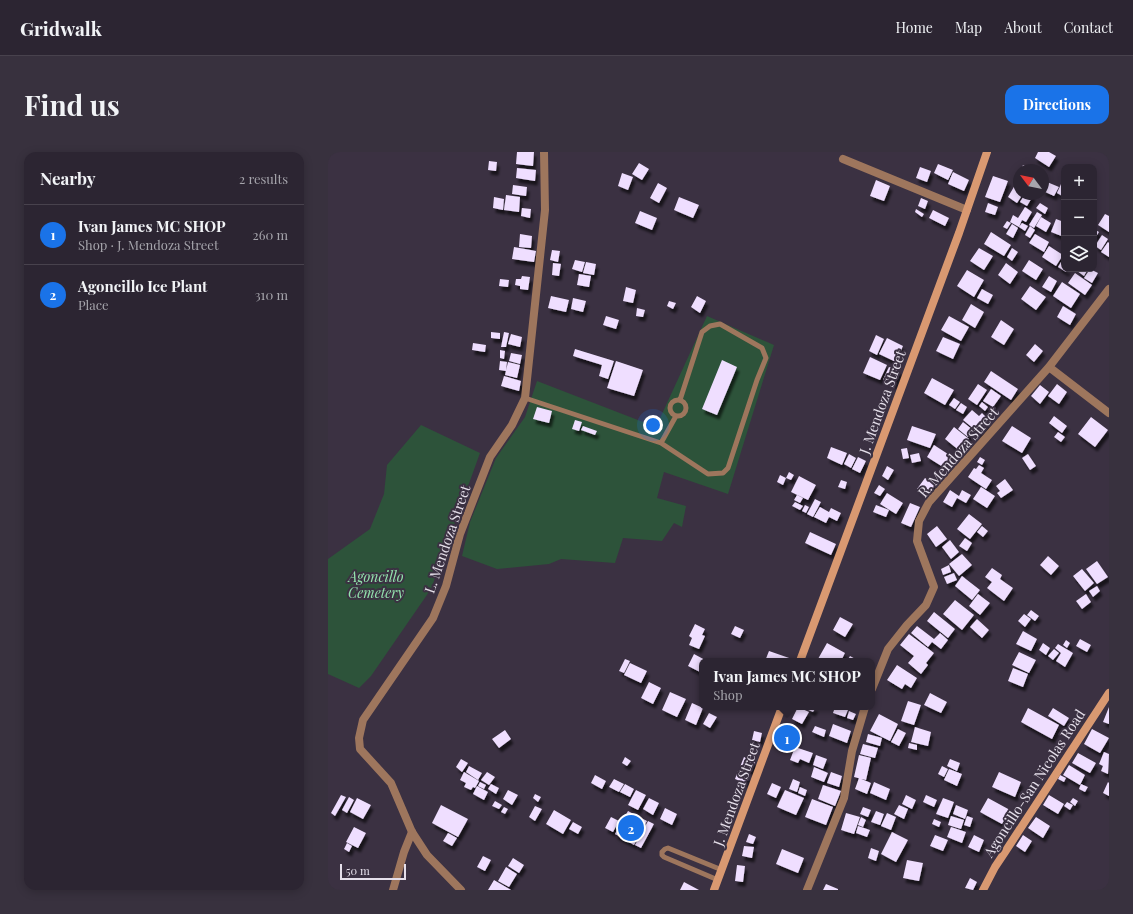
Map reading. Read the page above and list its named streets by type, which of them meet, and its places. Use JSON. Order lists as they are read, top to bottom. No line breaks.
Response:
{"streets":{"main road":["J. Mendoza Street","Agoncillo-San Nicolas Road"],"street":["R. Mendoza Street","L. Mendoza Street"]},"parks":["Agoncillo Cemetery"],"scale_bar":"50 m","north":"top left","page":{"header":"Gridwalk","nav":["Home","Map","About","Contact"],"buttons":"Directions","title":"Find us","heading":["Nearby","2 results"],"map_buttons":["+","−"],"list":[{"mark":"1","name":"Ivan James MC SHOP","note":"Shop · J. Mendoza Street","value":"260 m"},{"mark":"2","name":"Agoncillo Ice Plant","note":"Place","value":"310 m"}],"popup":["Ivan James MC SHOP","Shop"],"pins":["1","2"],"scale":"50 m"}}
